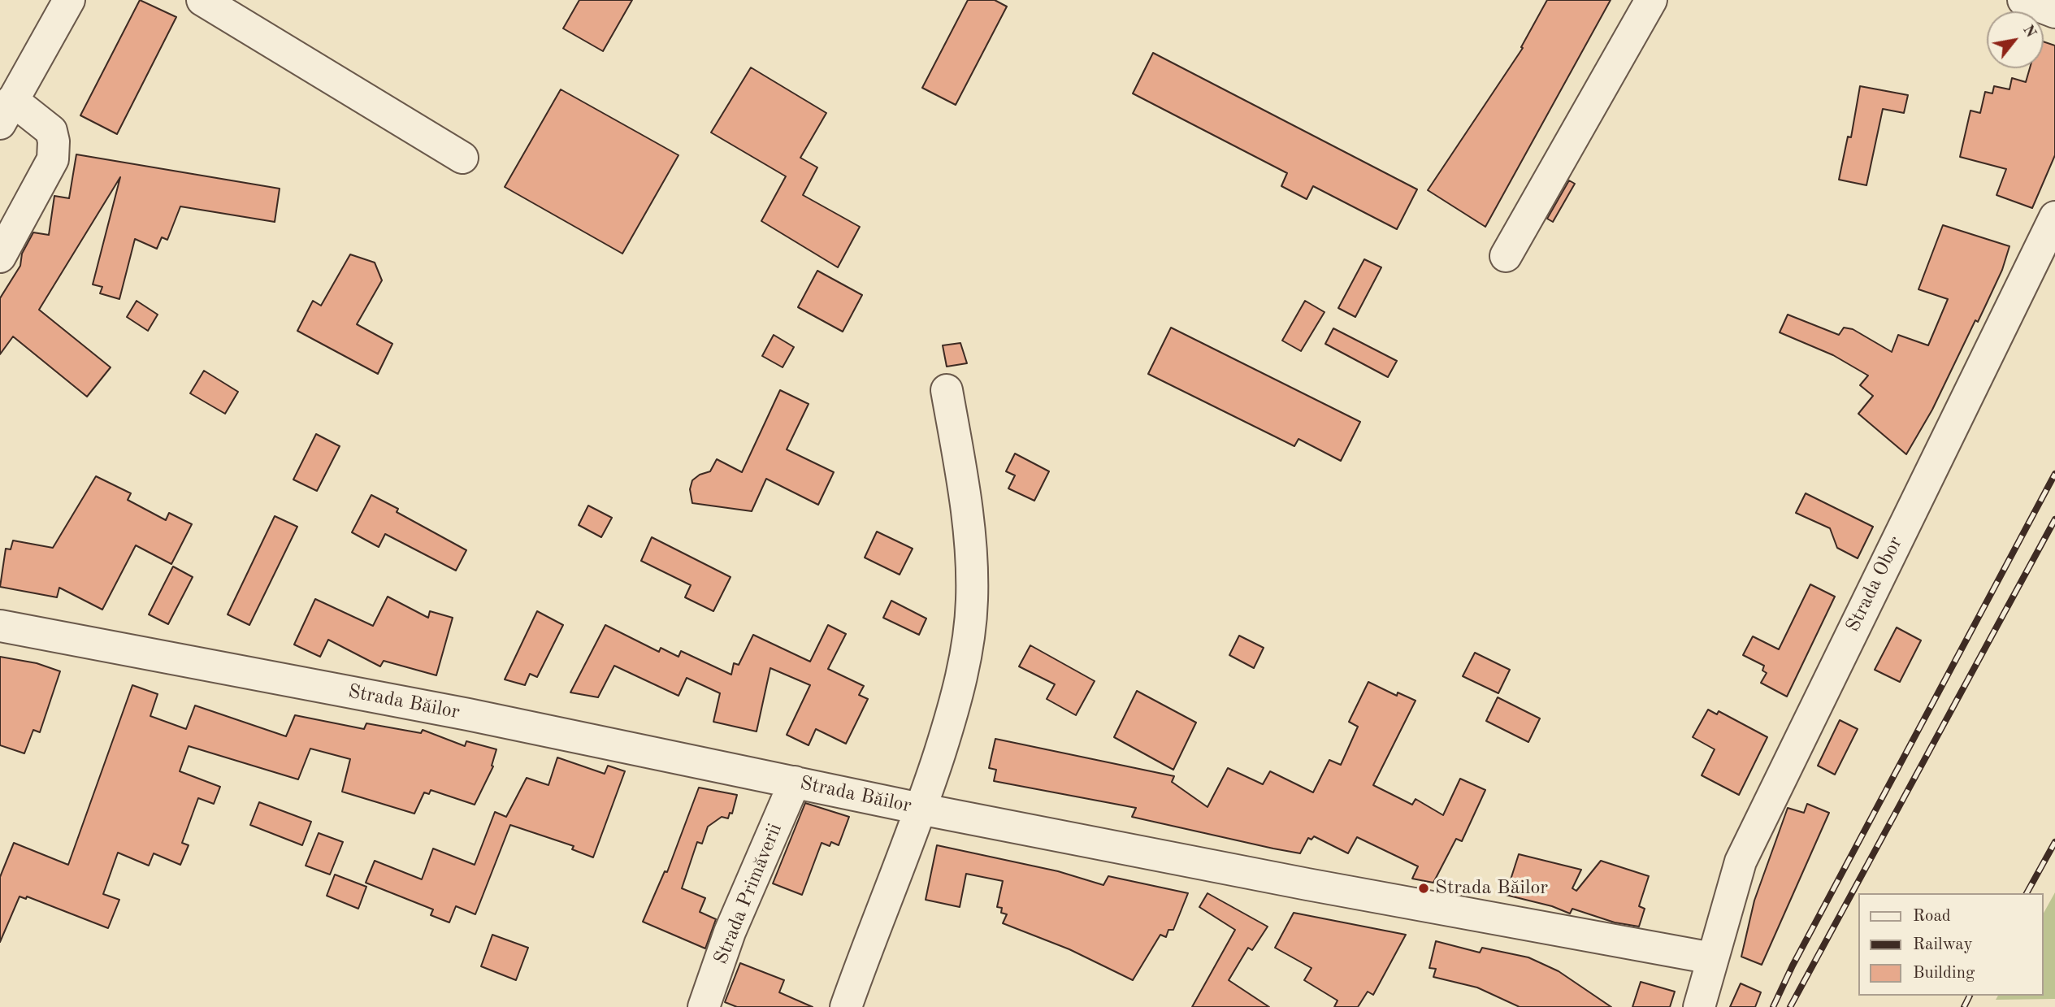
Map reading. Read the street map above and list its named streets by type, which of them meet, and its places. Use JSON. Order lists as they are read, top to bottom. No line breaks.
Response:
{"streets":{"street":["Strada Obor","Strada Băilor","Strada Primăverii"]},"crossings":[["Strada Obor","Strada Băilor"],["Strada Băilor","Strada Primăverii"]],"places":["Strada Băilor"],"legend":["Road","Railway","Building"],"north":"top right"}
